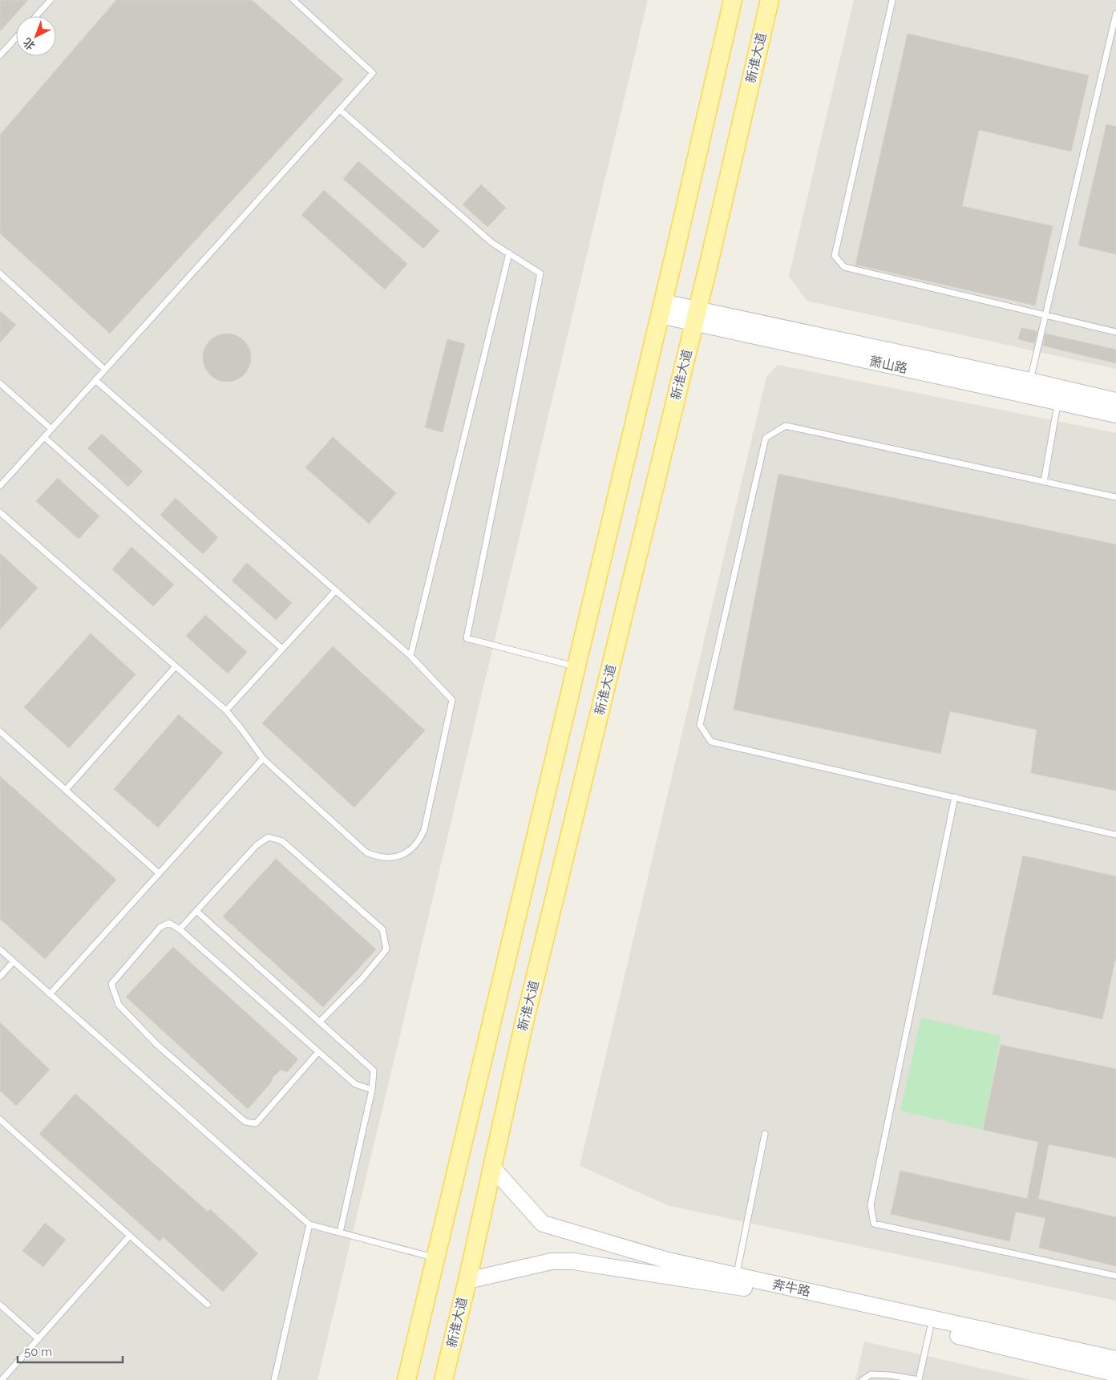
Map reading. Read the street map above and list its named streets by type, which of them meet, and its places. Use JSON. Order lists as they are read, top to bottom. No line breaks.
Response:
{"streets":{"main road":["新淮大道"],"street":["萧山路","奔牛路"]},"crossings":[["新淮大道","萧山路"],["新淮大道","奔牛路"]],"scale_bar":"50 m","north":"bottom left"}
